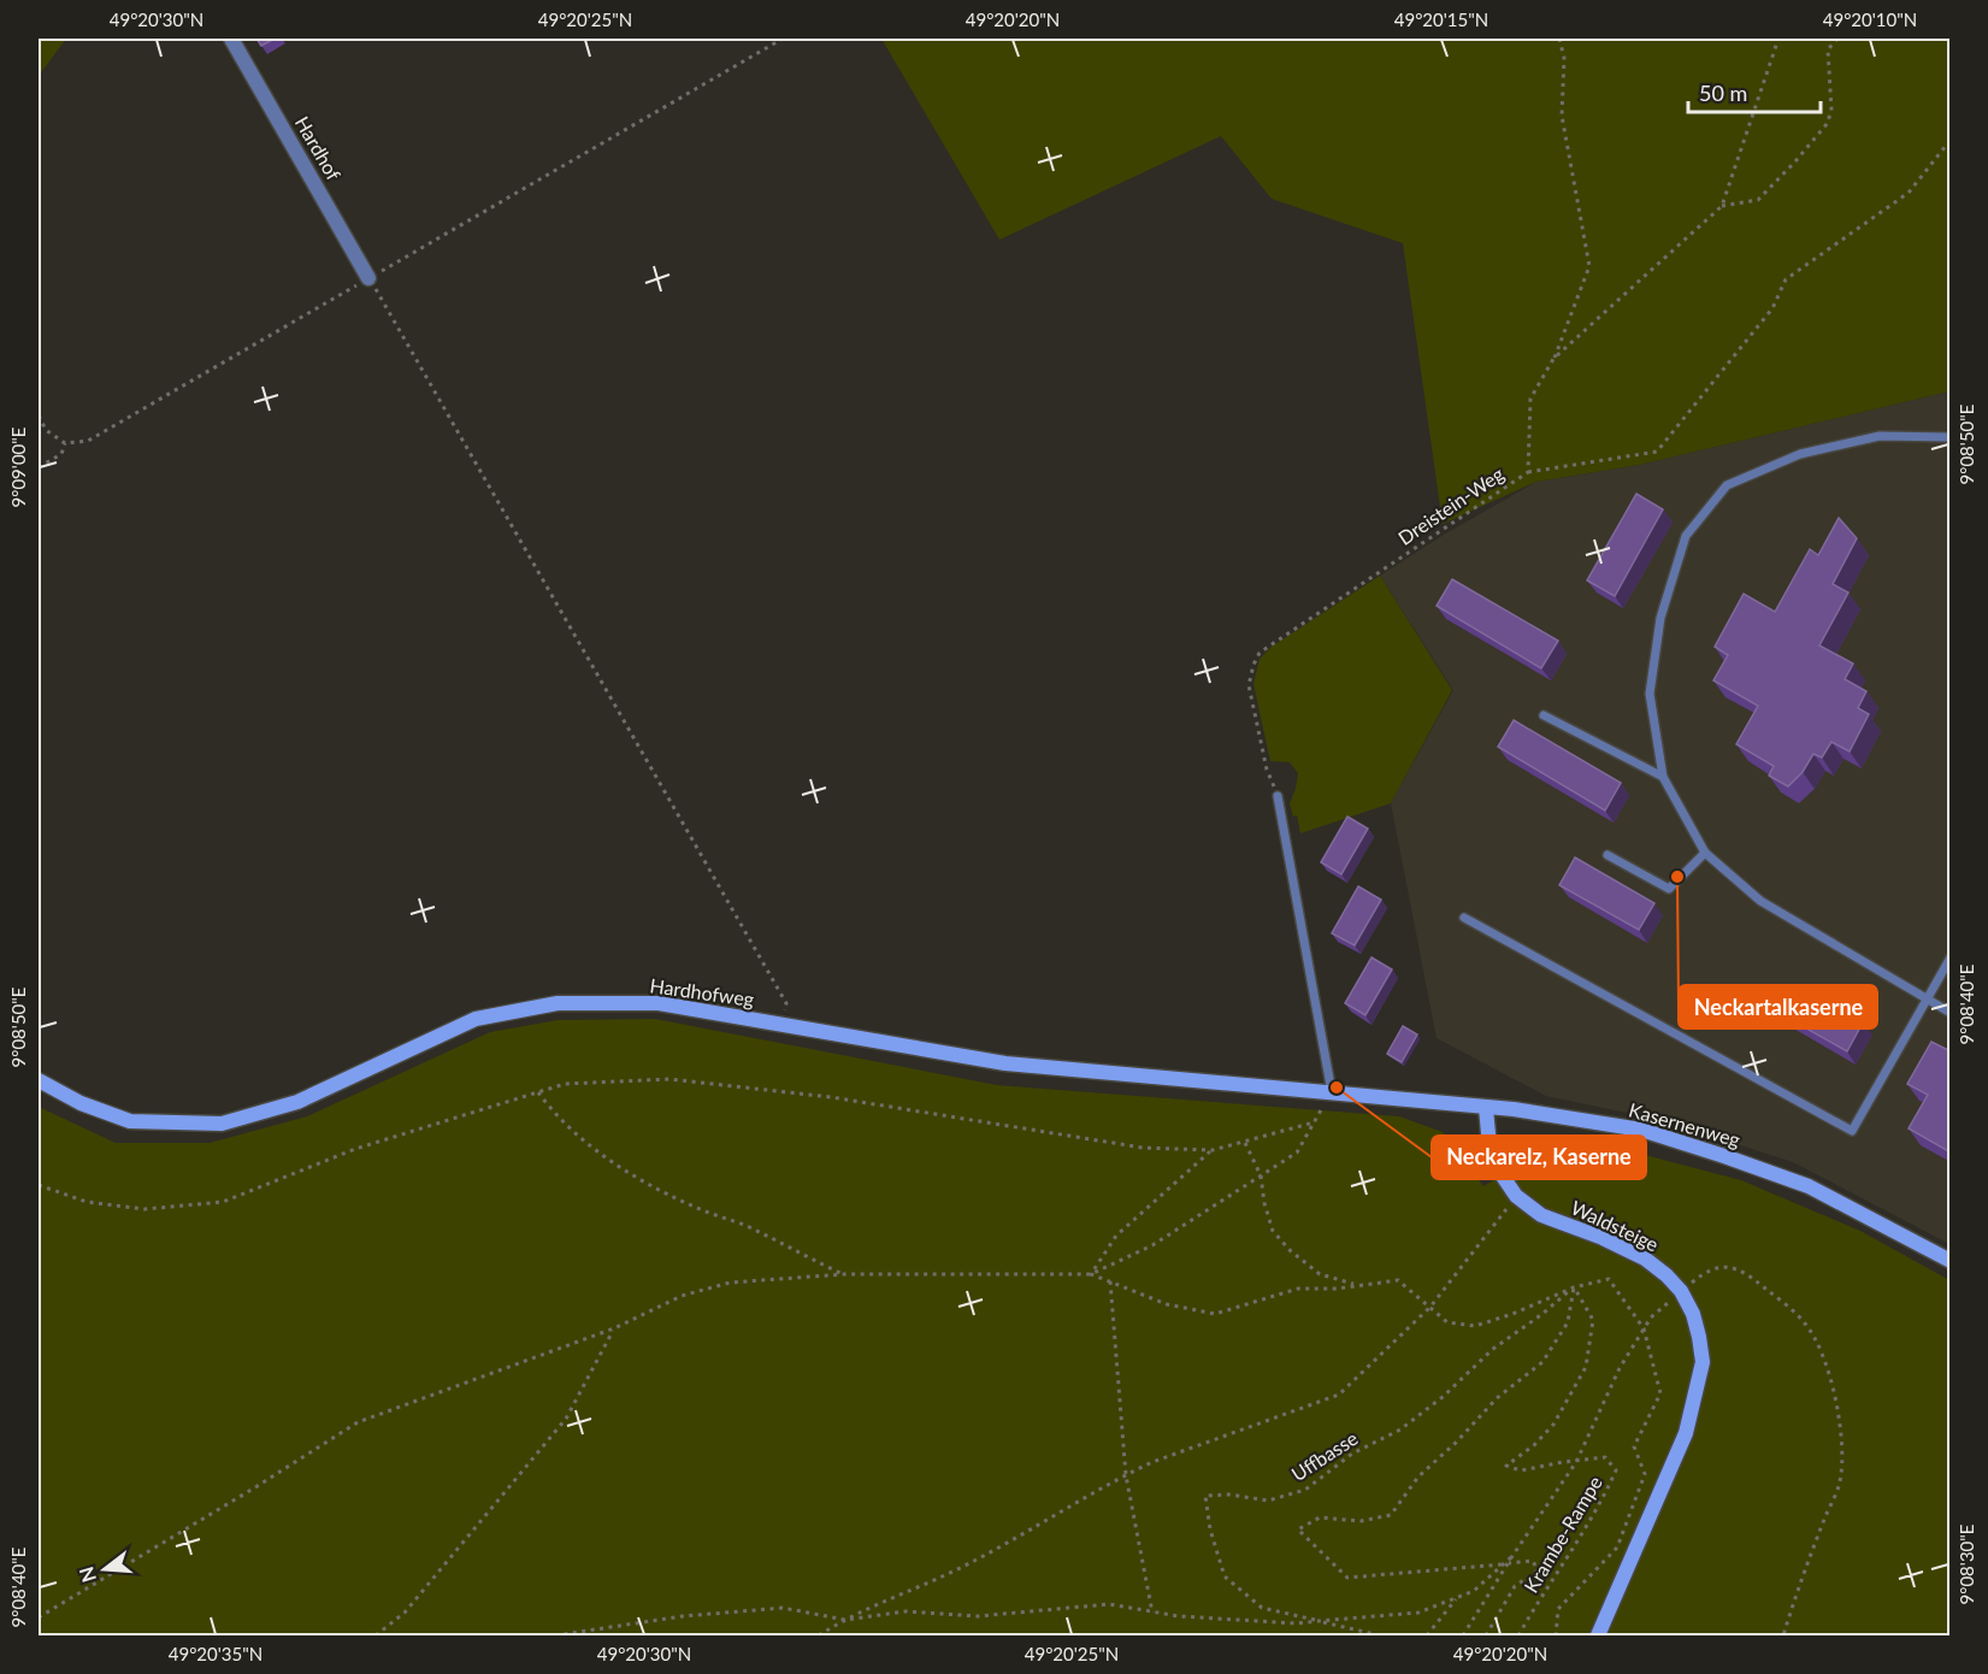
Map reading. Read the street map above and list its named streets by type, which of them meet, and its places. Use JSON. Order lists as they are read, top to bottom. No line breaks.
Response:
{"streets":{"street":["Hardhof","Hardhofweg","Kasernenweg","Waldsteige"],"path":["Dreistein-Weg","Uffbasse","Krambe-Rampe"]},"crossings":[["Hardhofweg","Kasernenweg"],["Kasernenweg","Waldsteige"],["Uffbasse","Krambe-Rampe"]],"places":["Neckartalkaserne","Neckarelz, Kaserne"],"scale_bar":"50 m","north":"left","coordinates":["49°20'30\"N","49°20'25\"N","49°20'20\"N","49°20'15\"N","49°20'10\"N","9°08'50\"E","9°09'00\"E","9°08'40\"E","9°08'30\"E","49°20'35\"N"]}
